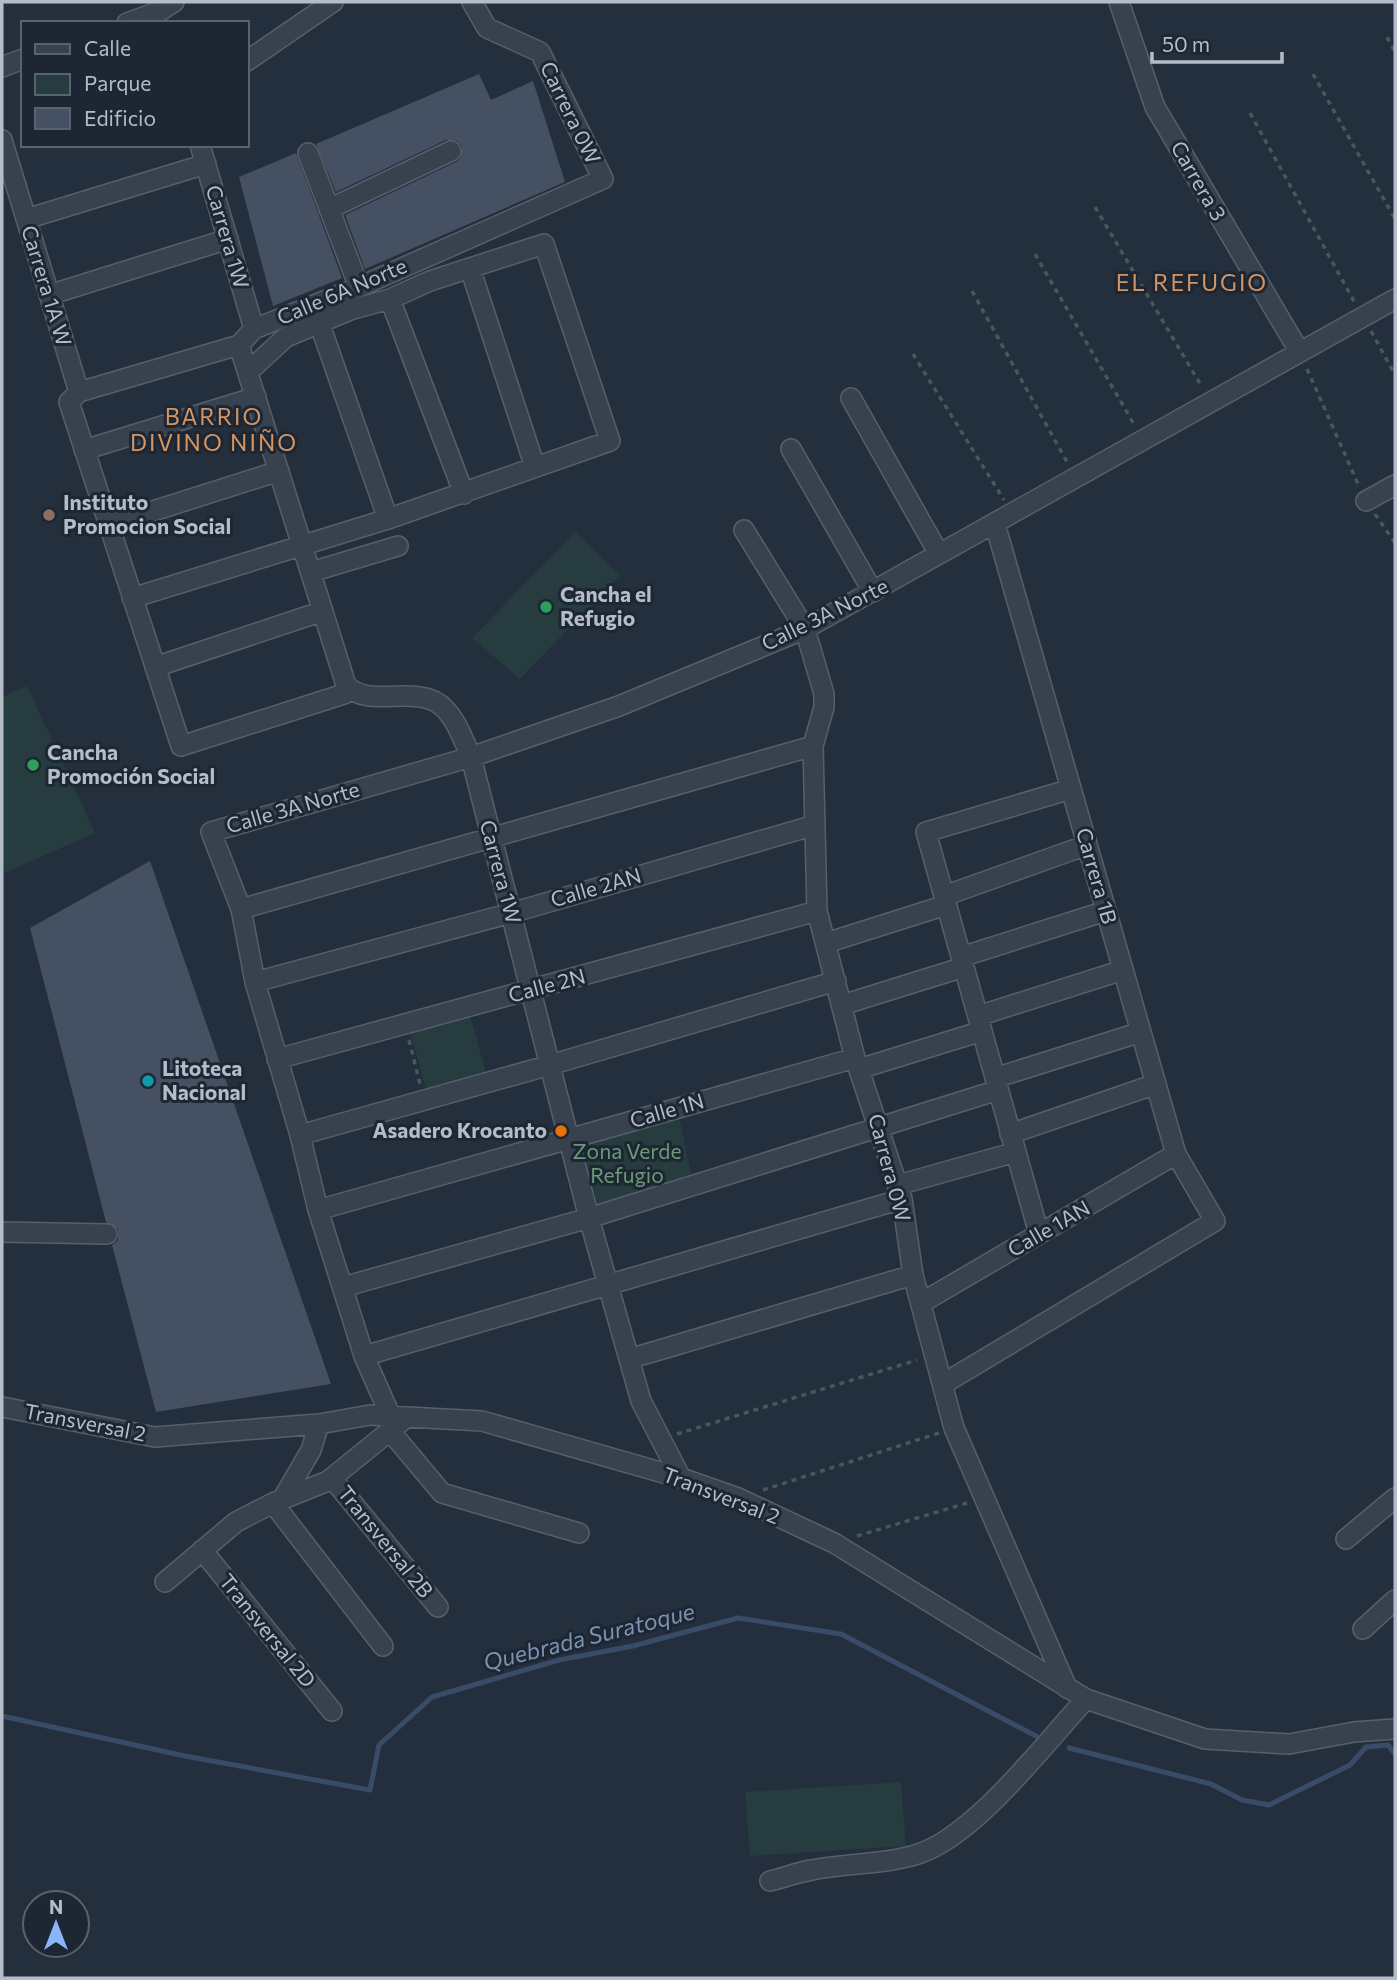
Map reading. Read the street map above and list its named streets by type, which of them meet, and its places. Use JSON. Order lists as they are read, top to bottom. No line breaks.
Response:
{"streets":{"street":["Carrera 0W","Carrera 3","Carrera 1W","Carrera 1A W","Calle 6A Norte","Calle 3A Norte","Carrera 1B","Calle 2AN","Calle 2N","Calle 1N","Calle 1AN","Transversal 2","Transversal 2B","Transversal 2D"]},"crossings":[["Carrera 0W","Calle 6A Norte"],["Carrera 0W","Calle 3A Norte"],["Carrera 0W","Carrera 1B"],["Carrera 0W","Calle 2AN"],["Carrera 0W","Calle 2N"],["Carrera 0W","Calle 1N"],["Carrera 0W","Calle 1AN"],["Carrera 0W","Transversal 2"],["Carrera 3","Calle 3A Norte"],["Carrera 1W","Calle 6A Norte"],["Carrera 1W","Calle 3A Norte"],["Carrera 1W","Calle 2AN"],["Carrera 1W","Calle 2N"],["Carrera 1W","Calle 1N"],["Carrera 1W","Transversal 2"],["Calle 3A Norte","Carrera 1B"],["Carrera 1B","Calle 1N"],["Carrera 1B","Calle 1AN"]],"districts":["EL REFUGIO","BARRIO DIVINO NIÑO"],"water":["Quebrada Suratoque"],"parks":["Zona Verde Refugio"],"places":["Instituto Promocion Social","Cancha el Refugio","Cancha Promoción Social","Litoteca Nacional","Asadero Krocanto"],"legend":["Calle","Parque","Edificio"],"scale_bar":"50 m","north":"top"}
